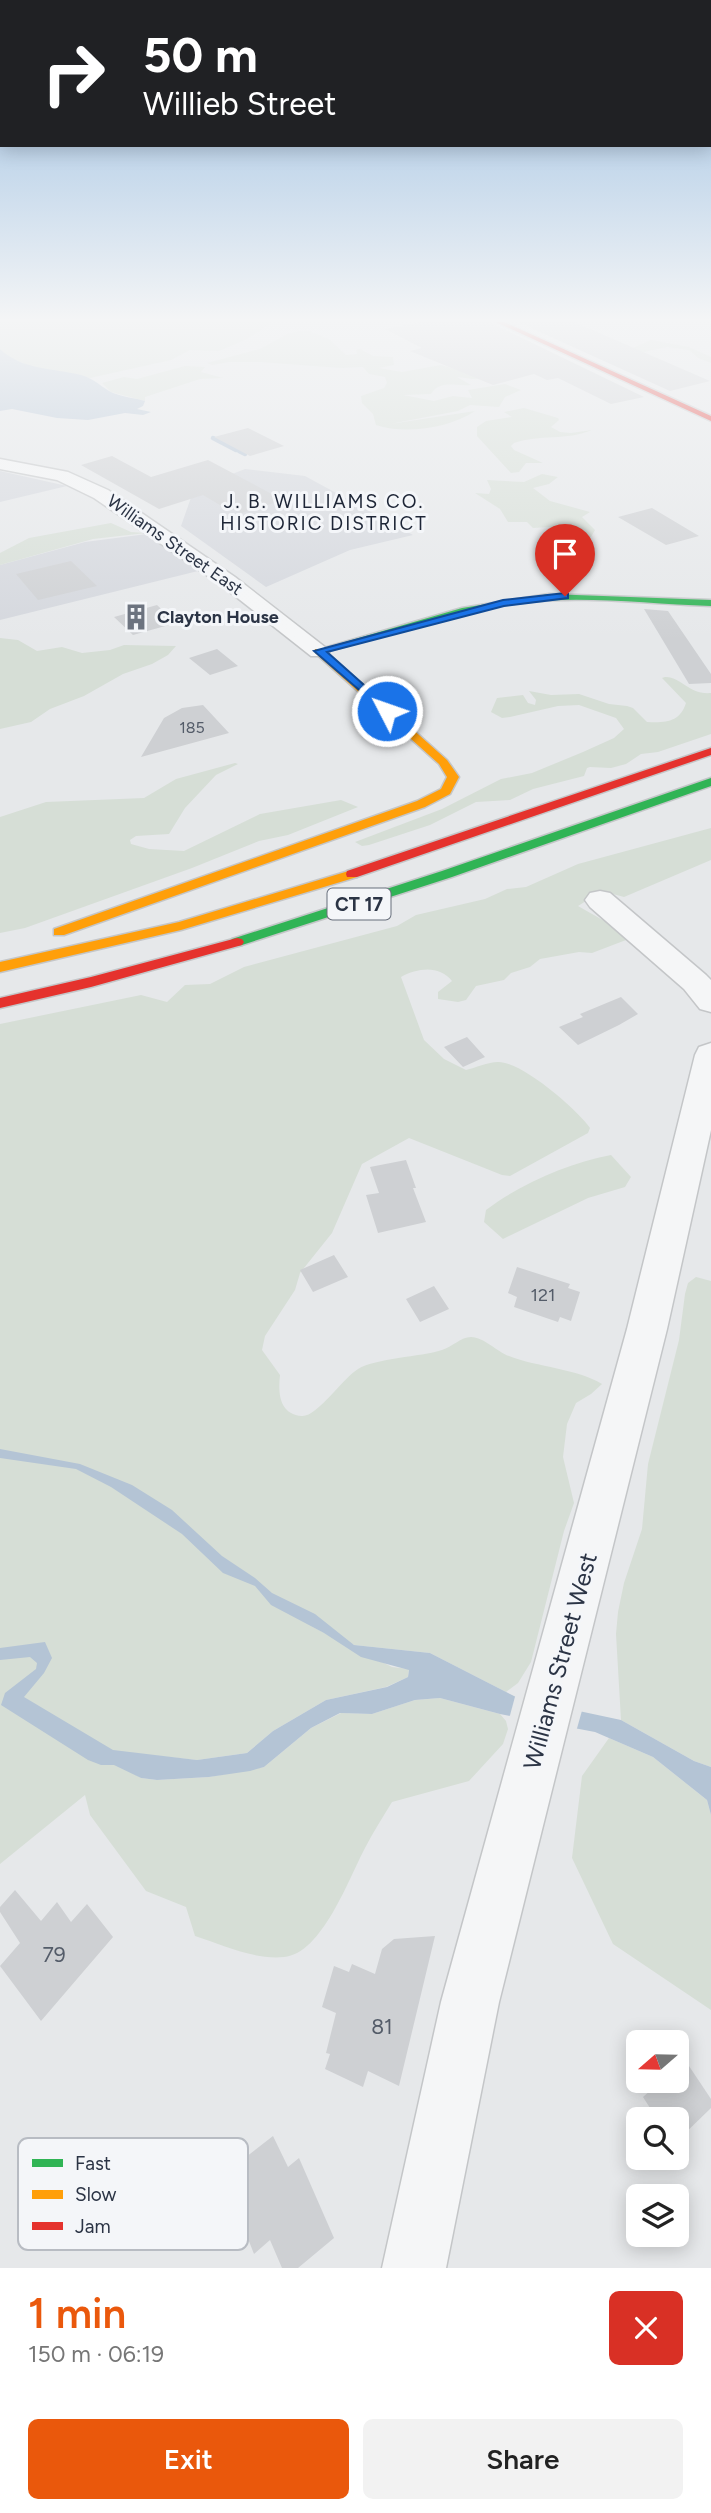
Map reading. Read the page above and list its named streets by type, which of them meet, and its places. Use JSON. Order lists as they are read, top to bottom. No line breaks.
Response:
{"streets":{"main road":["Williams Street East","CT 17"],"street":["Williams Street West"]},"districts":["J. B. WILLIAMS CO. HISTORIC DISTRICT"],"places":{"building":["Clayton House"]},"house_numbers":["185","121","79","81"],"legend":["Fast","Slow","Jam"],"north":"left","page":{"turn":["50 m","Willieb Street"],"heading":["1 min","150 m · 06:19"],"buttons":["Exit","Share"]}}
